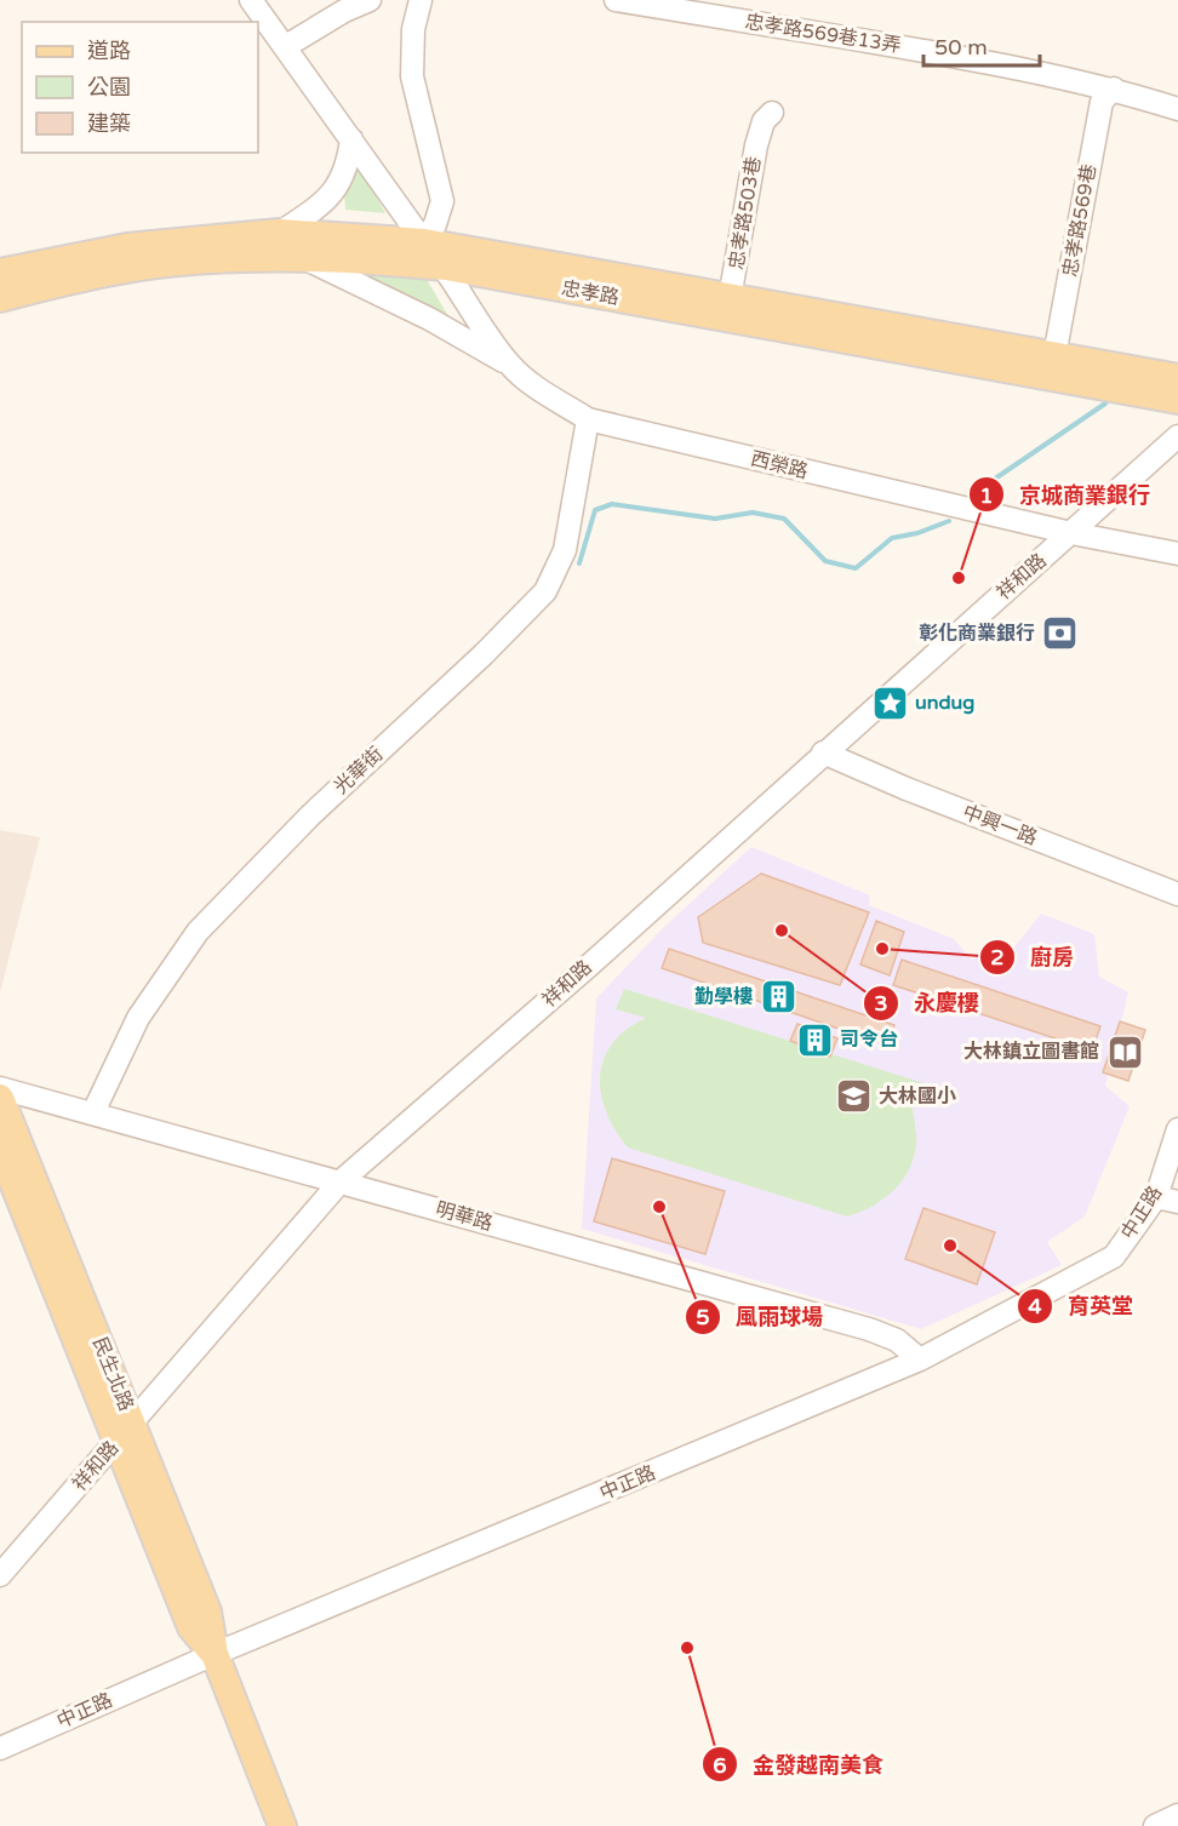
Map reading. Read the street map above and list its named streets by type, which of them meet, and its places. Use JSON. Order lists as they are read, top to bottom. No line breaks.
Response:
{"streets":{"main road":["忠孝路","民生北路"],"street":["忠孝路569巷13弄","忠孝路503巷","忠孝路569巷","西榮路","祥和路","光華街","中興一路","中正路","明華路"]},"crossings":[["忠孝路569巷13弄","忠孝路569巷"],["忠孝路503巷","忠孝路"],["忠孝路569巷","忠孝路"],["忠孝路","西榮路"],["西榮路","祥和路"],["西榮路","光華街"],["祥和路","中興一路"],["祥和路","明華路"],["祥和路","民生北路"],["光華街","明華路"],["中正路","明華路"],["中正路","民生北路"]],"places":{"other":["京城商業銀行","永慶樓","廚房","風雨球場","育英堂","金發越南美食"],"bank":["彰化商業銀行"],"place":["undug"],"building":["勤學樓","司令台"],"library":["大林鎮立圖書館"],"school or university":["大林國小"]},"legend":["道路","公園","建築"],"scale_bar":"50 m"}
